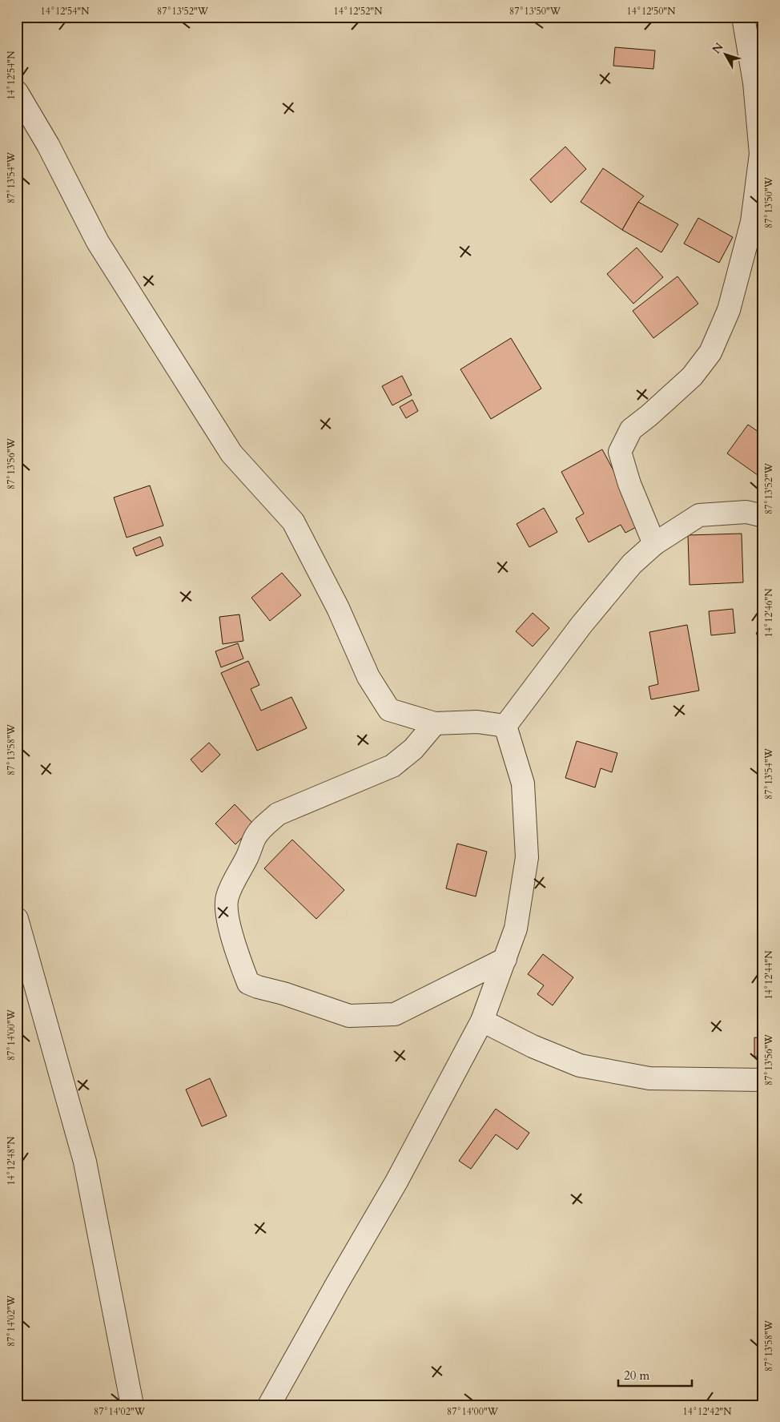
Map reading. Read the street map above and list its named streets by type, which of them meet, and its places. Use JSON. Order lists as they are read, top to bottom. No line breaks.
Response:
{"scale_bar":"20 m","north":"top left","coordinates":["14°12'54\"N","87°13'52\"W","14°12'52\"N","87°13'50\"W","14°12'50\"N","87°13'54\"W","87°13'56\"W","14°12'46\"N","87°13'58\"W","14°12'44\"N","87°14'00\"W","14°12'48\"N","87°14'02\"W","14°12'42\"N"]}
